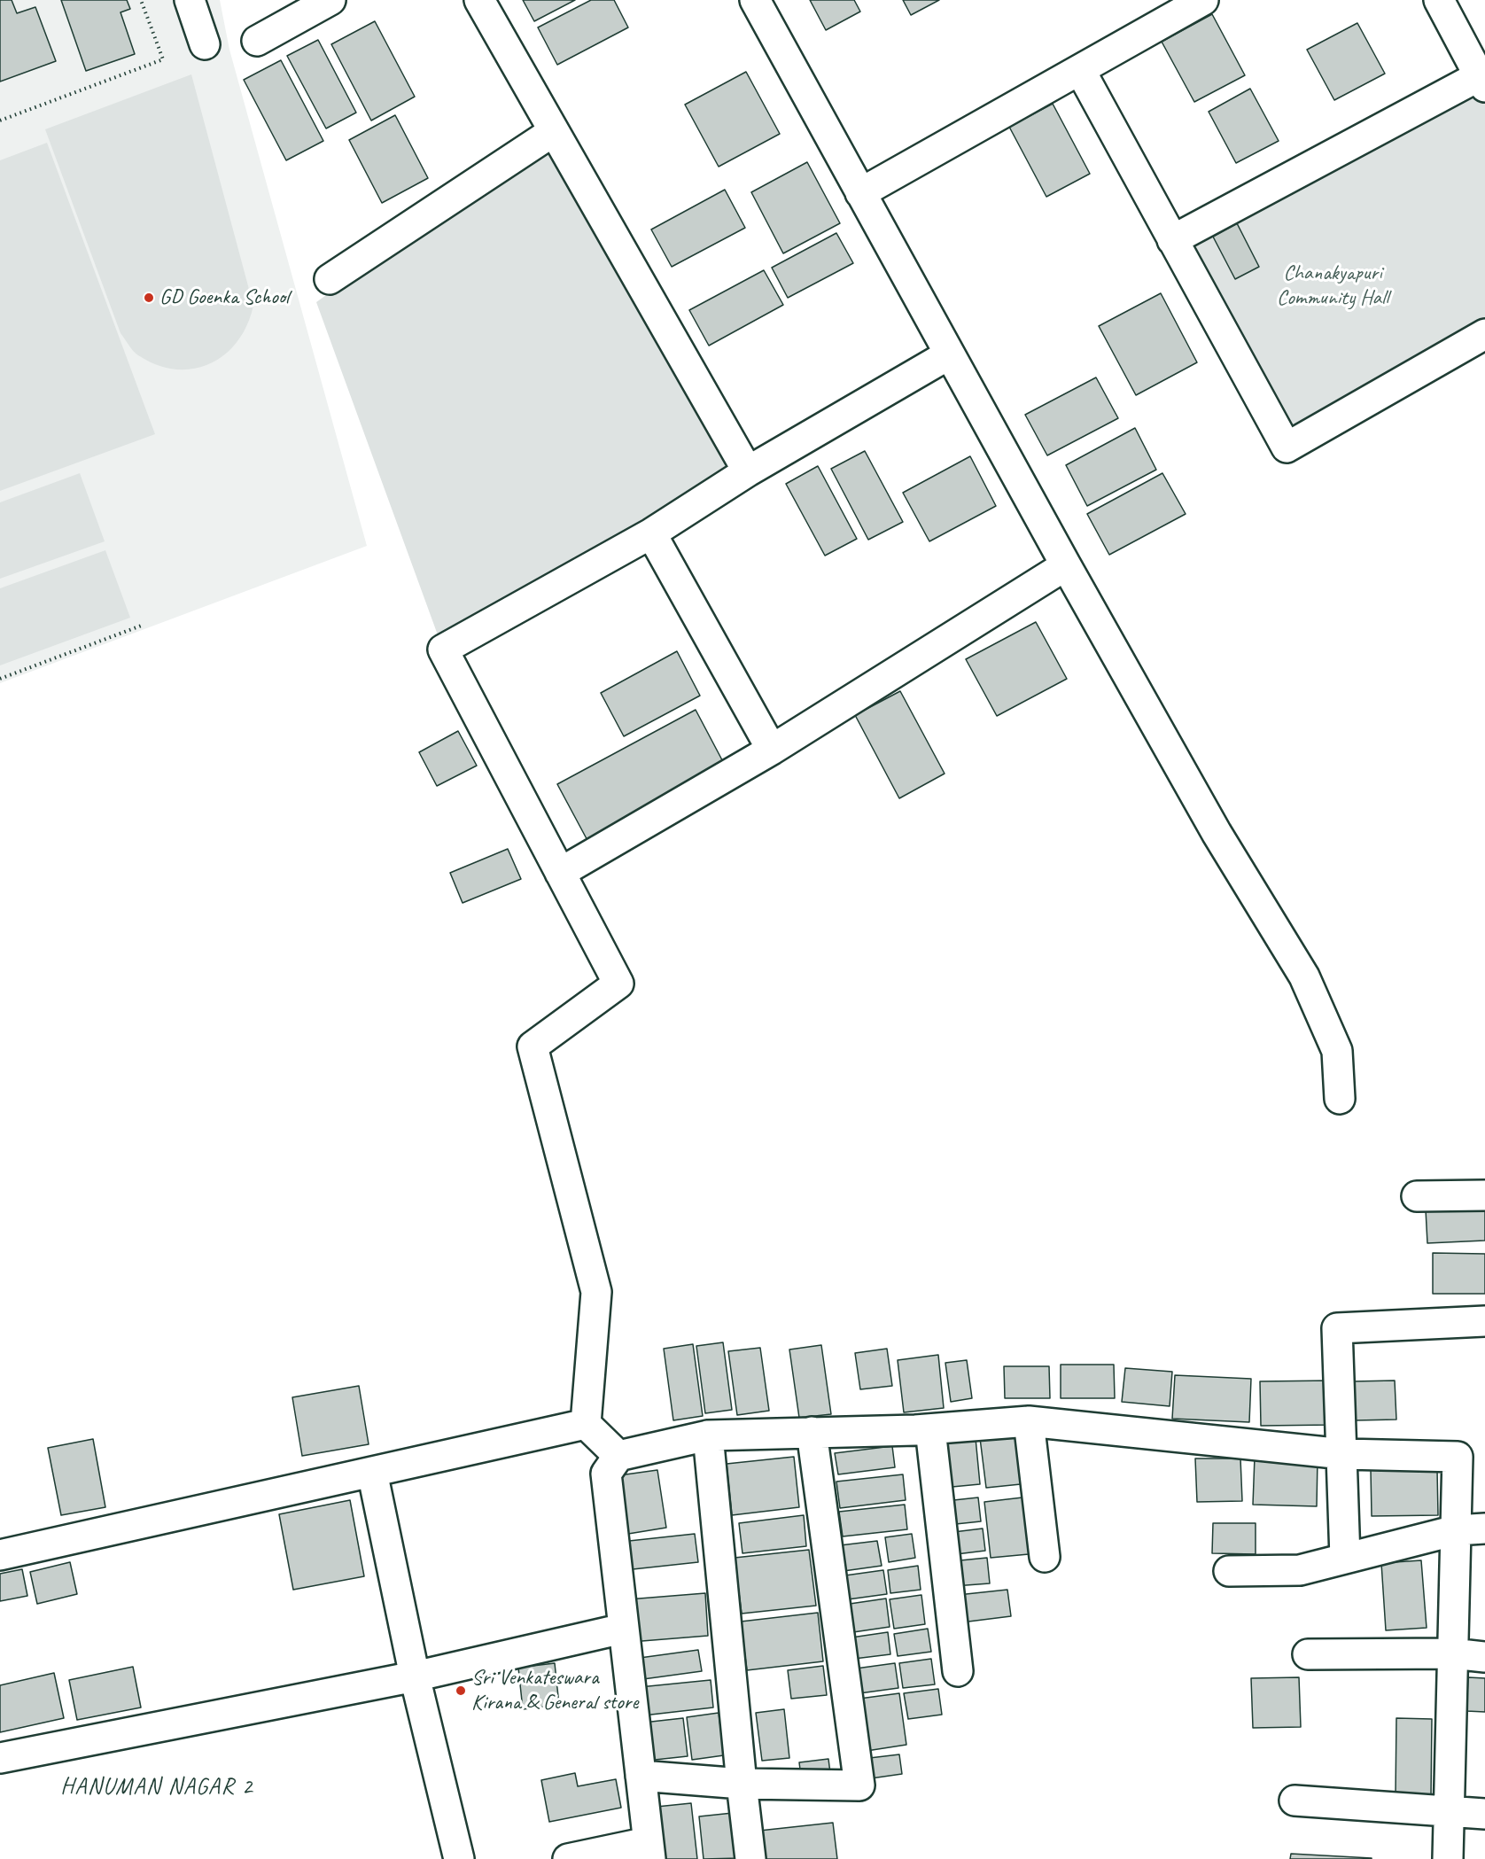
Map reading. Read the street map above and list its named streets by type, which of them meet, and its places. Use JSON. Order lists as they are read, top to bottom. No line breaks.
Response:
{"districts":["HANUMAN NAGAR 2"],"parks":["Chanakyapuri Community Hall"],"places":["GD Goenka School","Sri Venkateswara Kirana & General store"]}
